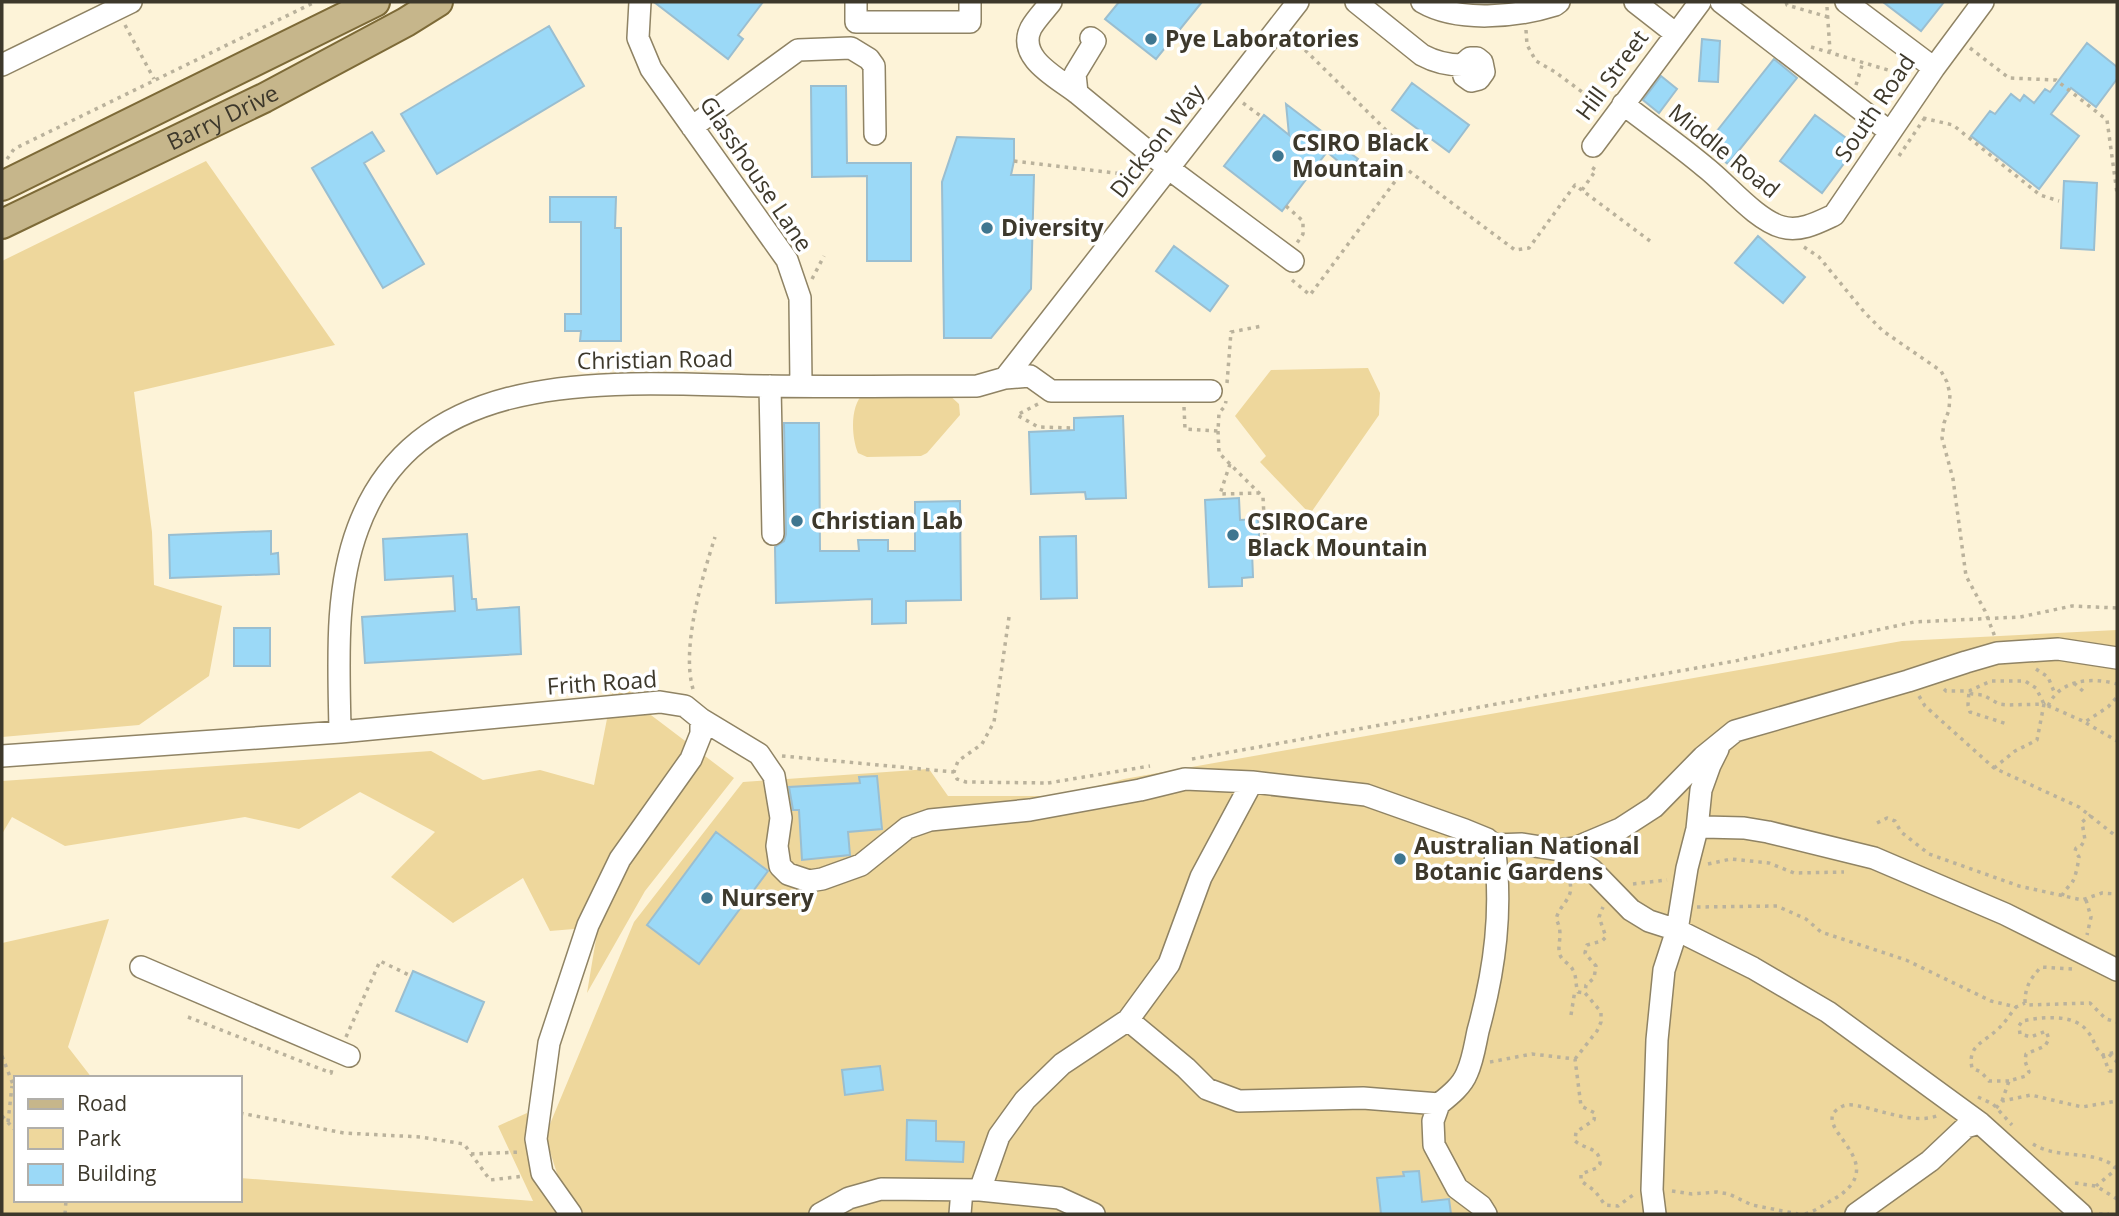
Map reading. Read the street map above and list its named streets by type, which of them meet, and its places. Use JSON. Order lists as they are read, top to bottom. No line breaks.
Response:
{"streets":{"main road":["Barry Drive"],"street":["Hill Street","South Road","Dickson Way","Middle Road","Glasshouse Lane","Christian Road","Frith Road"]},"crossings":[["Hill Street","Middle Road"],["South Road","Middle Road"],["Dickson Way","Christian Road"],["Glasshouse Lane","Christian Road"],["Christian Road","Frith Road"]],"places":["Pye Laboratories","CSIRO Black Mountain","Diversity","Christian Lab","CSIROCare Black Mountain","Australian National Botanic Gardens","Nursery"],"legend":["Road","Park","Building"]}
